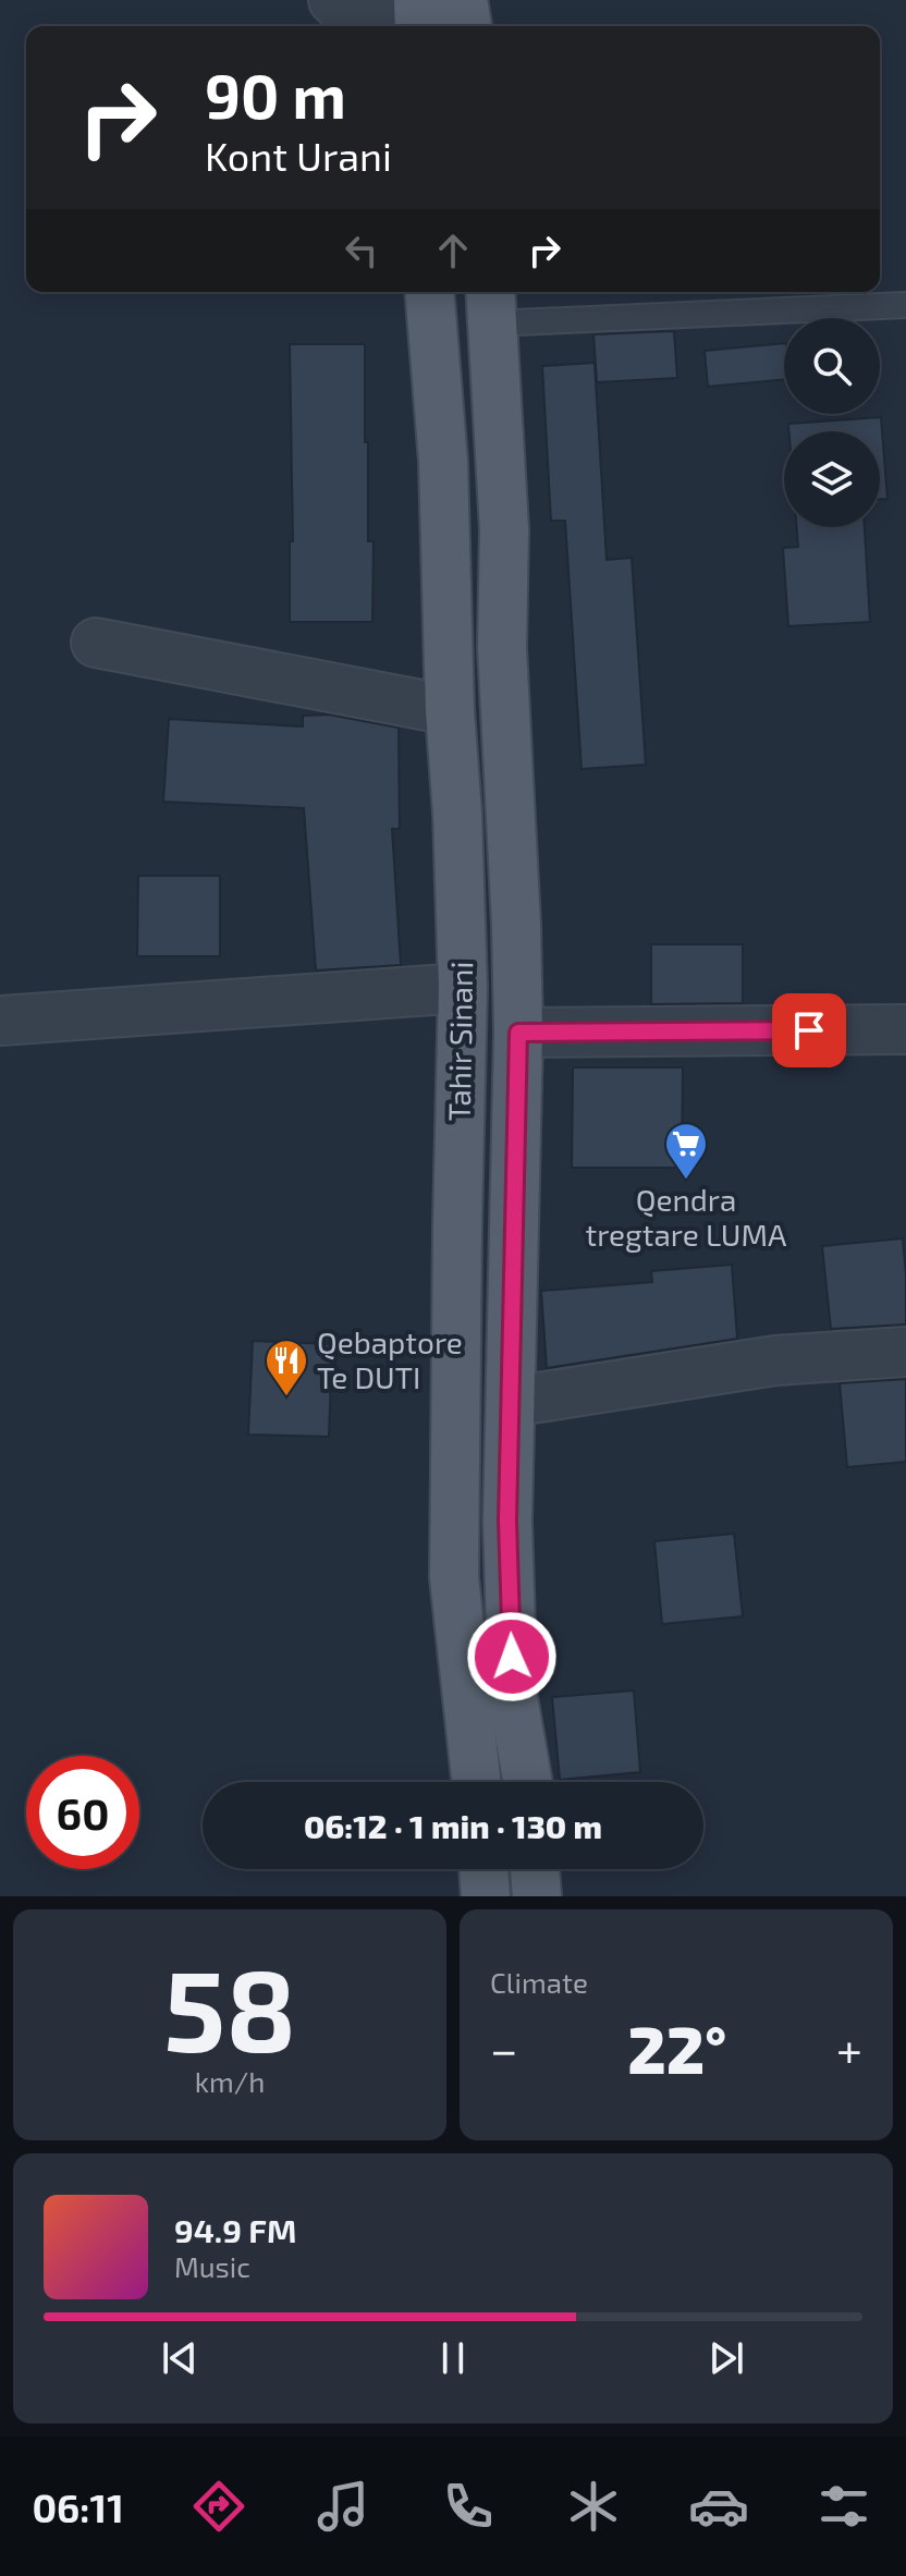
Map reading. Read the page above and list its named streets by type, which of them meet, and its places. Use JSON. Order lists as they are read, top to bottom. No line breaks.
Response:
{"streets":{"main road":["Tahir Sinani"]},"places":{"supermarket":["Qendra tregtare LUMA"],"restaurant":["Qebaptore Te DUTI"]},"page":{"turn":["90 m","Kont Urani"],"limit":"60","trip":"06:12 · 1 min · 130 m","tile":[["58","km/h"],"Climate"],"heat":["−","22°","+"],"song":["94.9 FM","Music"],"tabs":"06:11"}}
